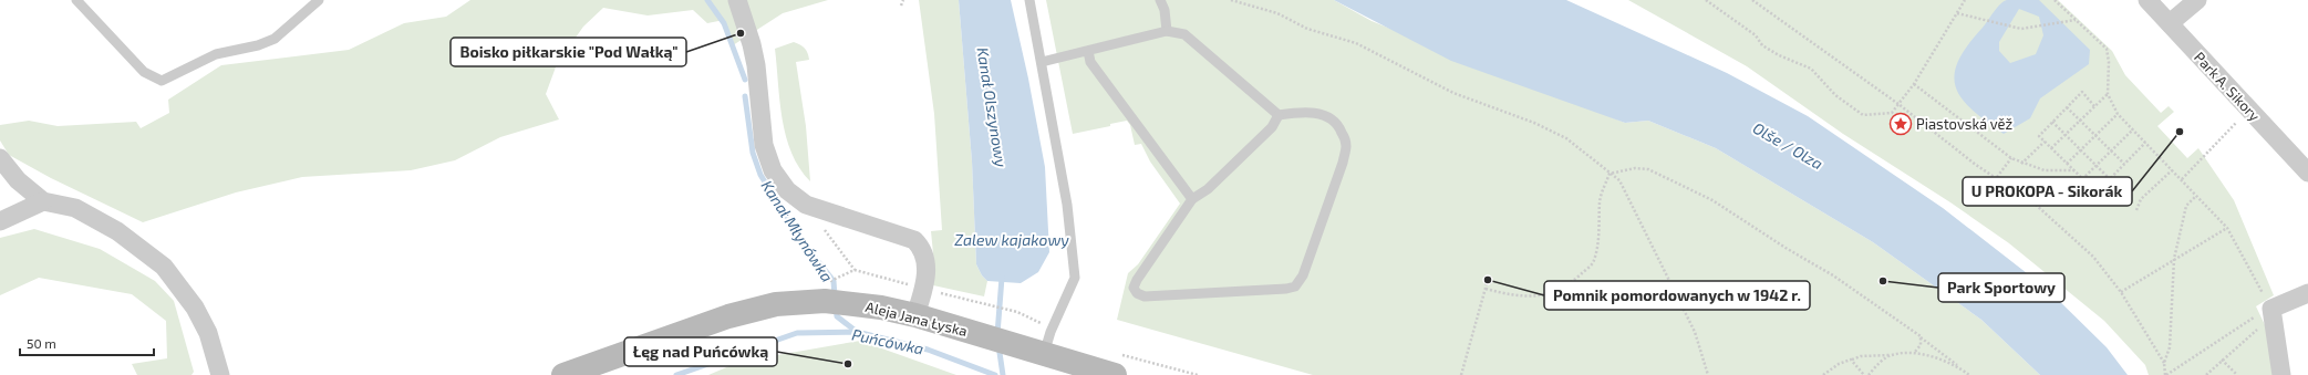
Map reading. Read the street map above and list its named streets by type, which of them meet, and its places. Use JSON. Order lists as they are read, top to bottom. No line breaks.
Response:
{"streets":{"street":["Park A. Sikory","Aleja Jana Łyska"]},"water":["Kanał Olszynowy","Olše / Olza","Kanał Młynówka","Zalew kajakowy","Puńcówka"],"places":{"other":["Boisko piłkarskie \"Pod Wałką\"","U PROKOPA - Sikorák","Pomnik pomordowanych w 1942 r.","Park Sportowy","Łęg nad Puńcówką"],"place":["Piastovská věž"]},"scale_bar":"50 m"}
